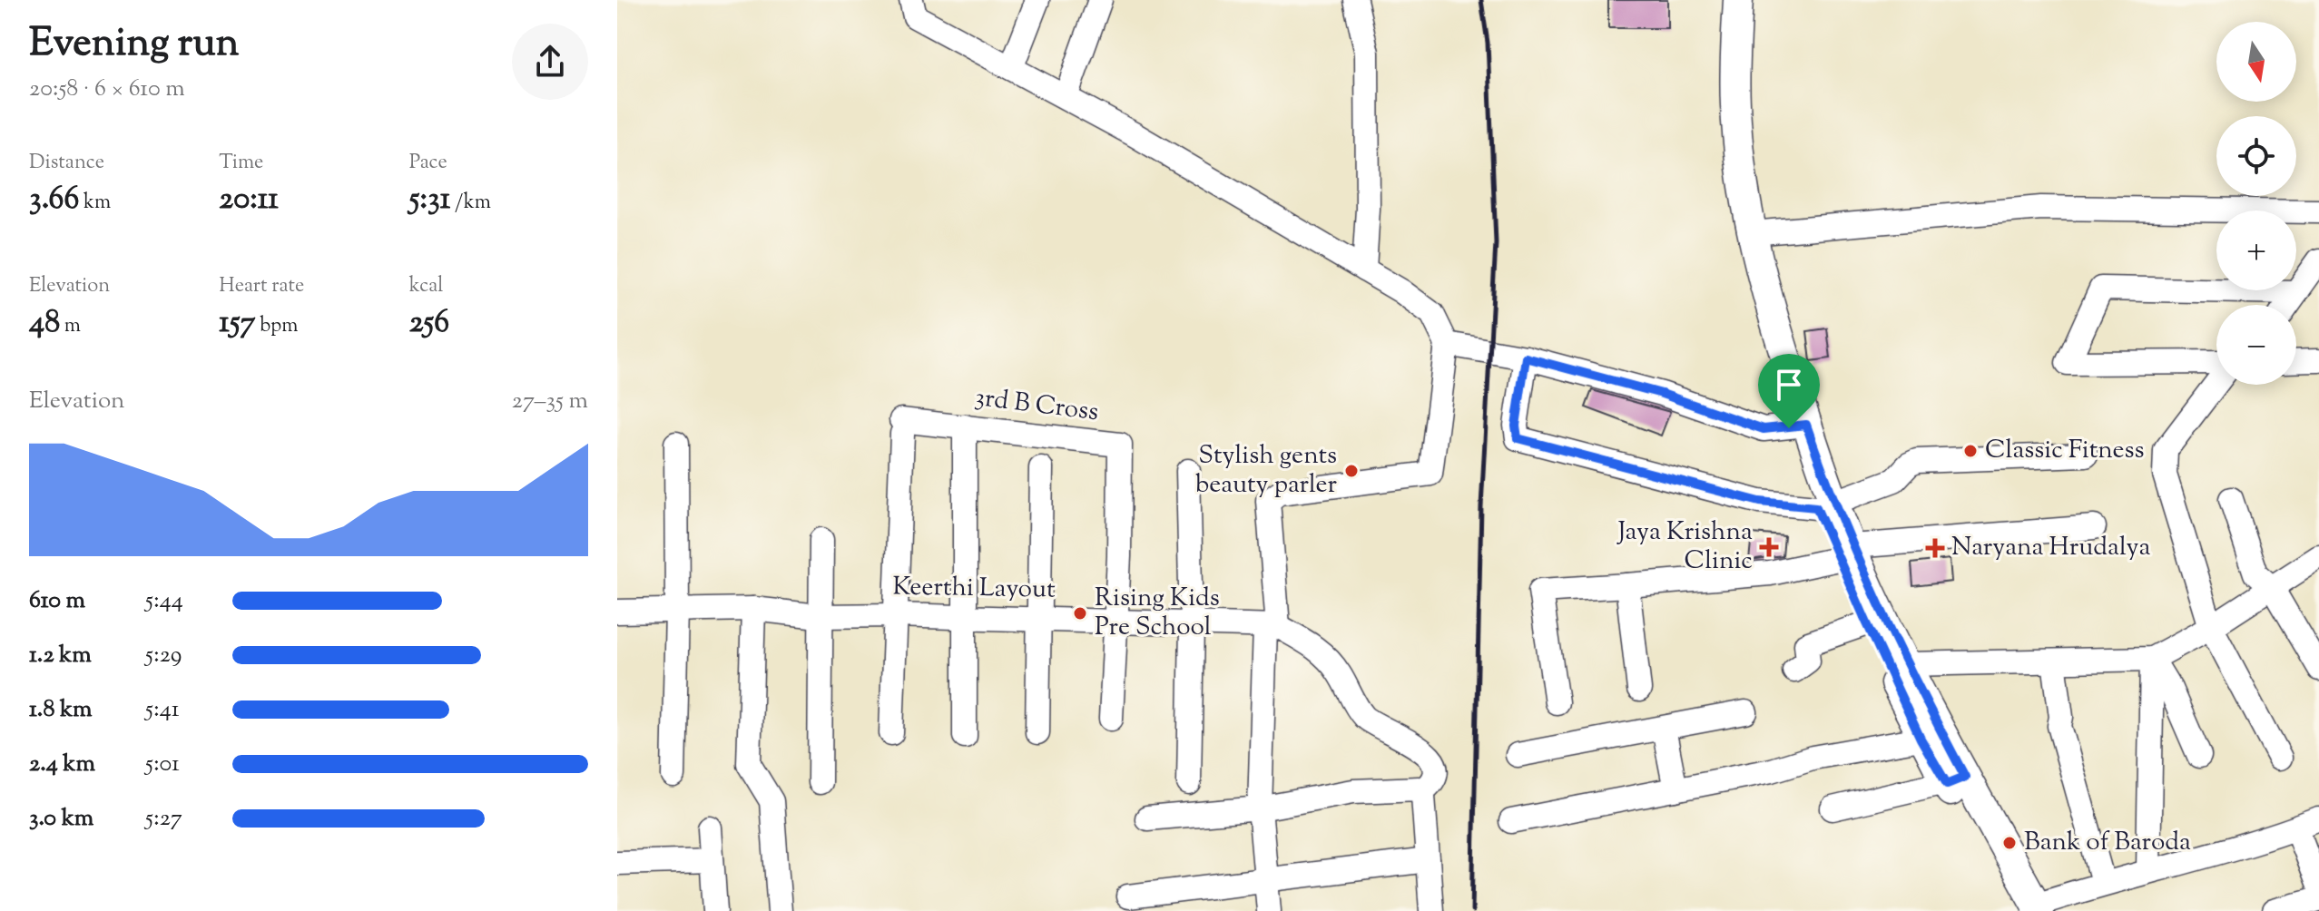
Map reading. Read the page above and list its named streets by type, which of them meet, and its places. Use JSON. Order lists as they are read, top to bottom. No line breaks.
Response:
{"streets":{"street":["3rd B Cross","Keerthi Layout"]},"crossings":[["3rd B Cross","Keerthi Layout"]],"places":{"other":["Classic Fitness","Stylish gents beauty parler","Rising Kids Pre School","Bank of Baroda"],"health":["Jaya Krishna Clinic","Naryana Hrudalya"]},"north":"bottom","page":{"heading":["Evening run","20:58 · 6 × 610 m"],"map_buttons":["+","−"],"stats":[["Distance","3.66 km"],["Time","20:11"],["Pace","5:31 /km"],["Elevation","48 m"],["Heart rate","157 bpm"],["kcal","256"]],"chart":["Elevation","27–35 m"],"list":[{"name":"610 m","note":"5:44"},{"name":"1.2 km","note":"5:29"},{"name":"1.8 km","note":"5:41"},{"name":"2.4 km","note":"5:01"},{"name":"3.0 km","note":"5:27"}]}}
